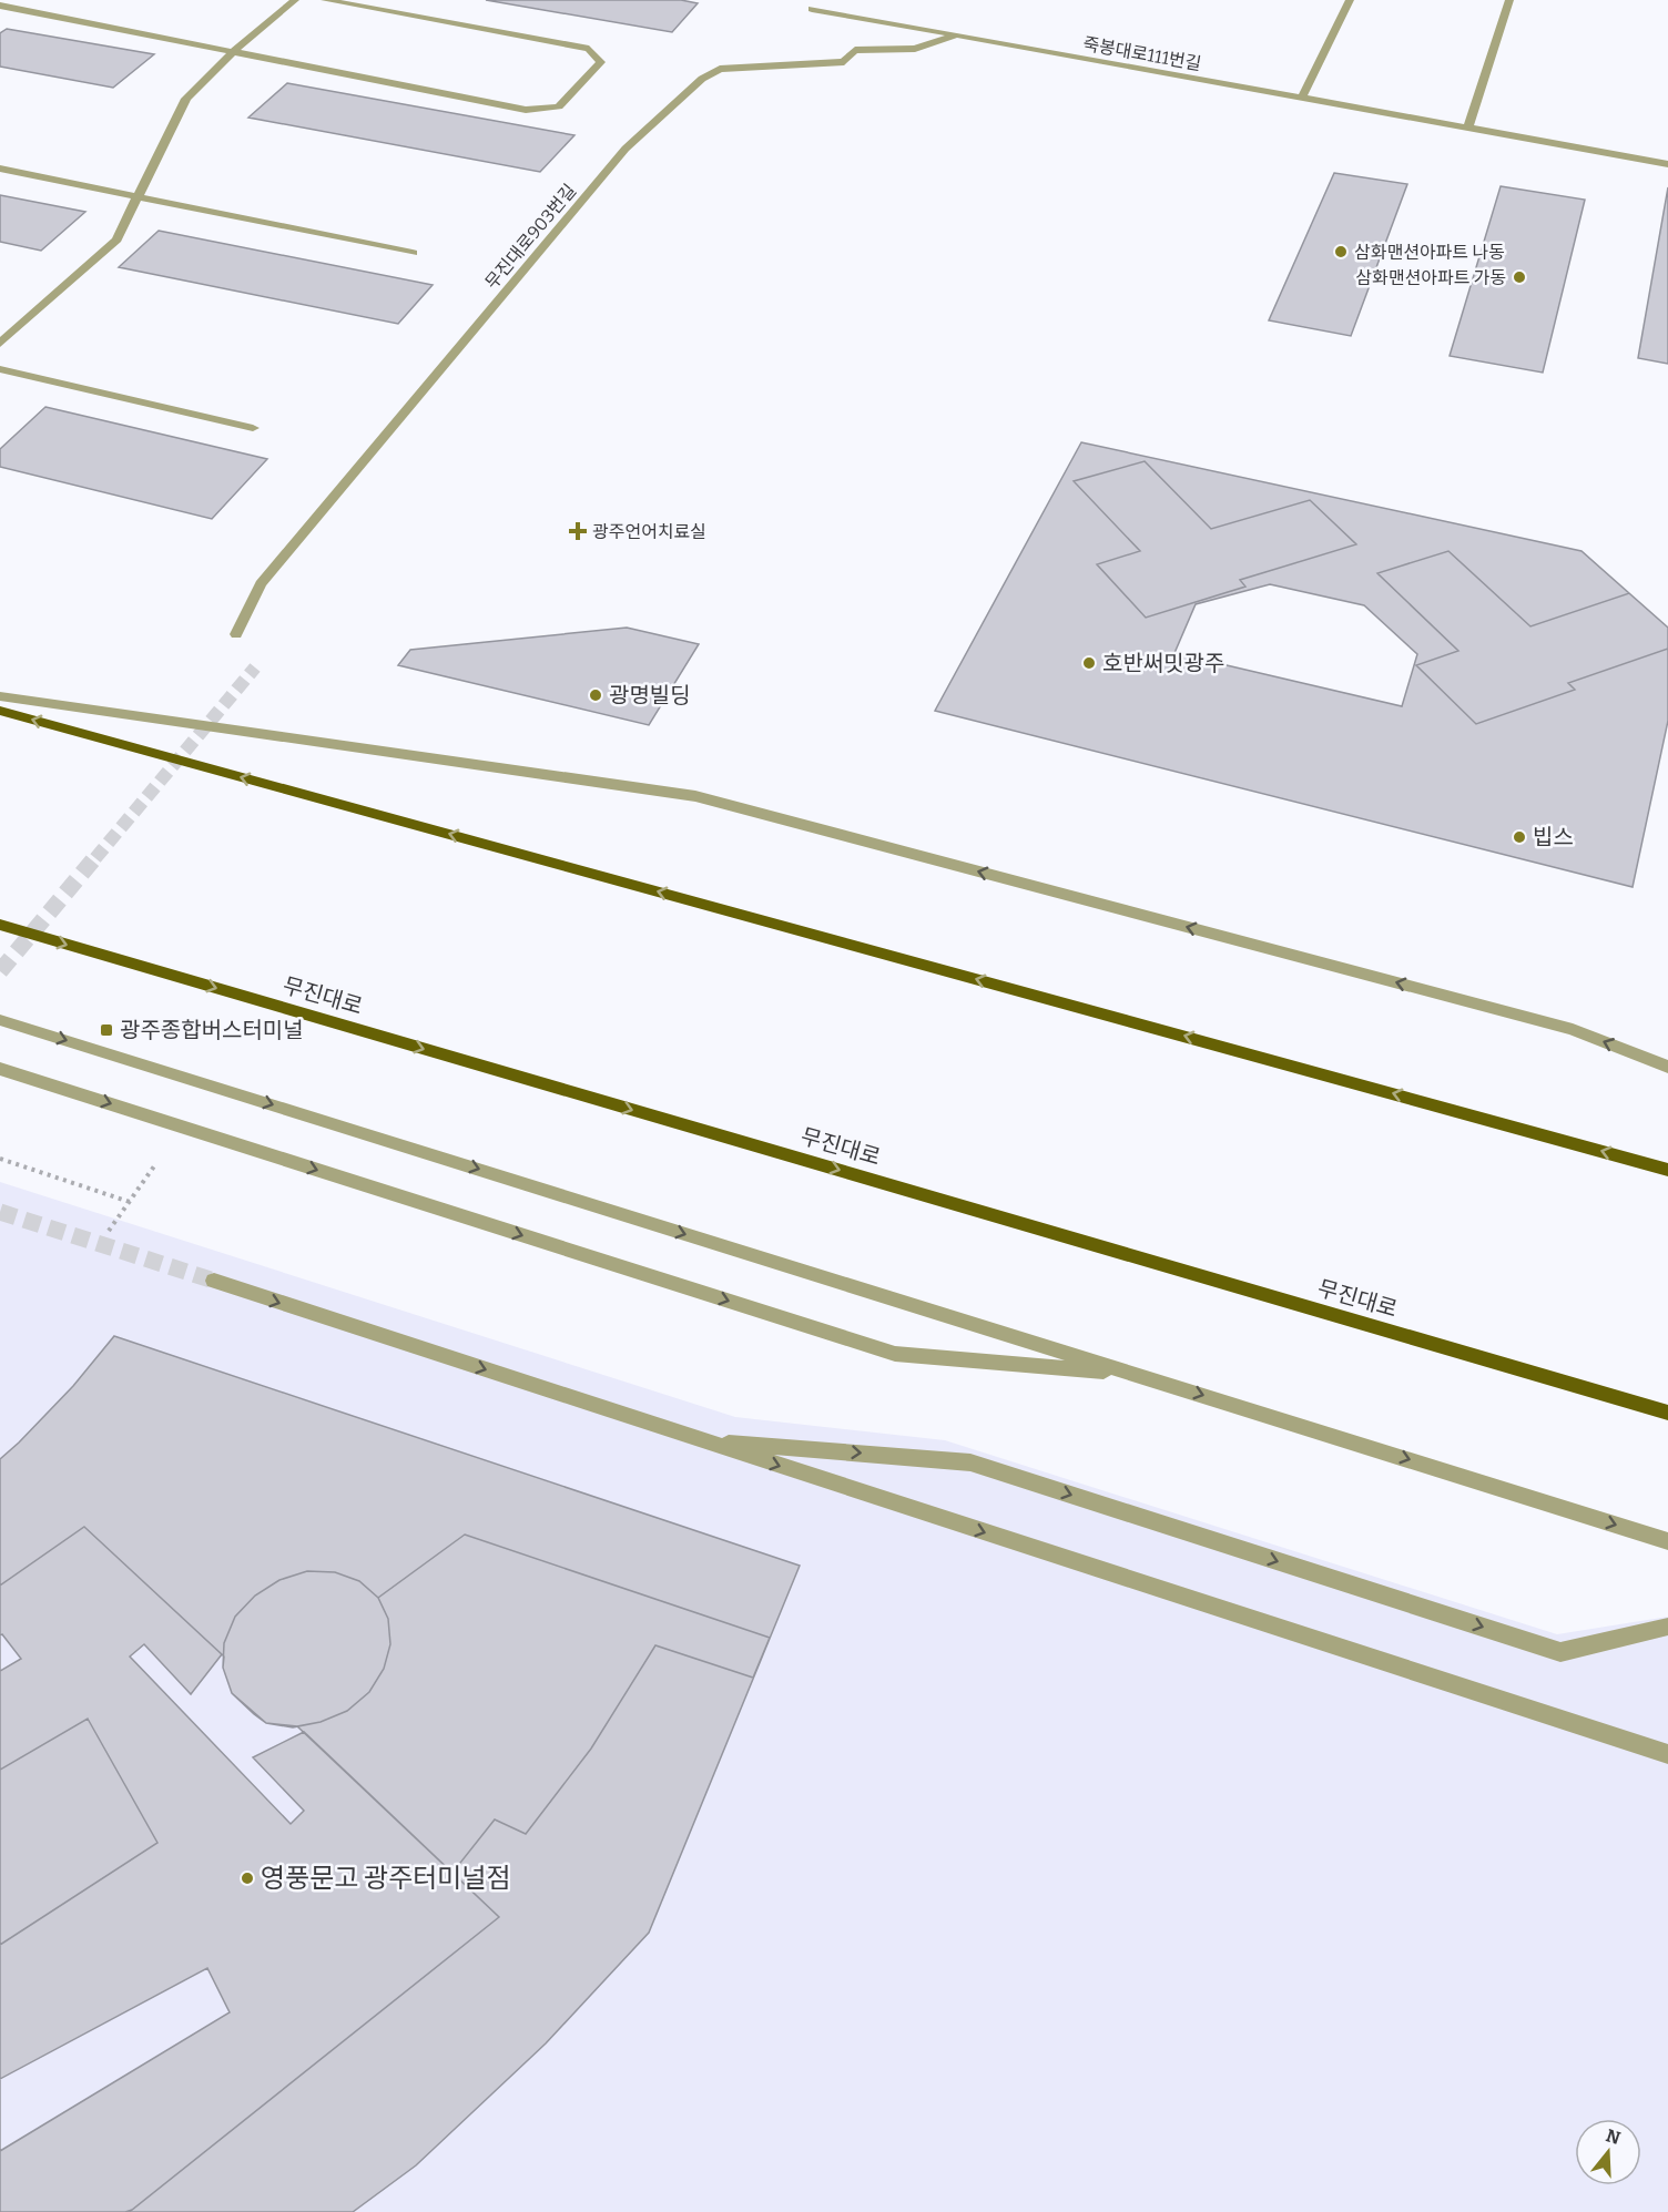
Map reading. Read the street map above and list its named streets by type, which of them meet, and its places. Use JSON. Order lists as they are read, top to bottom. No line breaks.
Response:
{"streets":{"main road":["무진대로"],"street":["죽봉대로111번길","무진대로903번길"]},"crossings":[["죽봉대로111번길","무진대로903번길"]],"one_way":["무진대로"],"places":{"other":["삼화맨션아파트 나동","삼화맨션아파트 가동","호반써밋광주","광명빌딩","빕스","영풍문고 광주터미널점"],"health":["광주언어치료실"],"transit":["광주종합버스터미널"]},"north":"top"}
